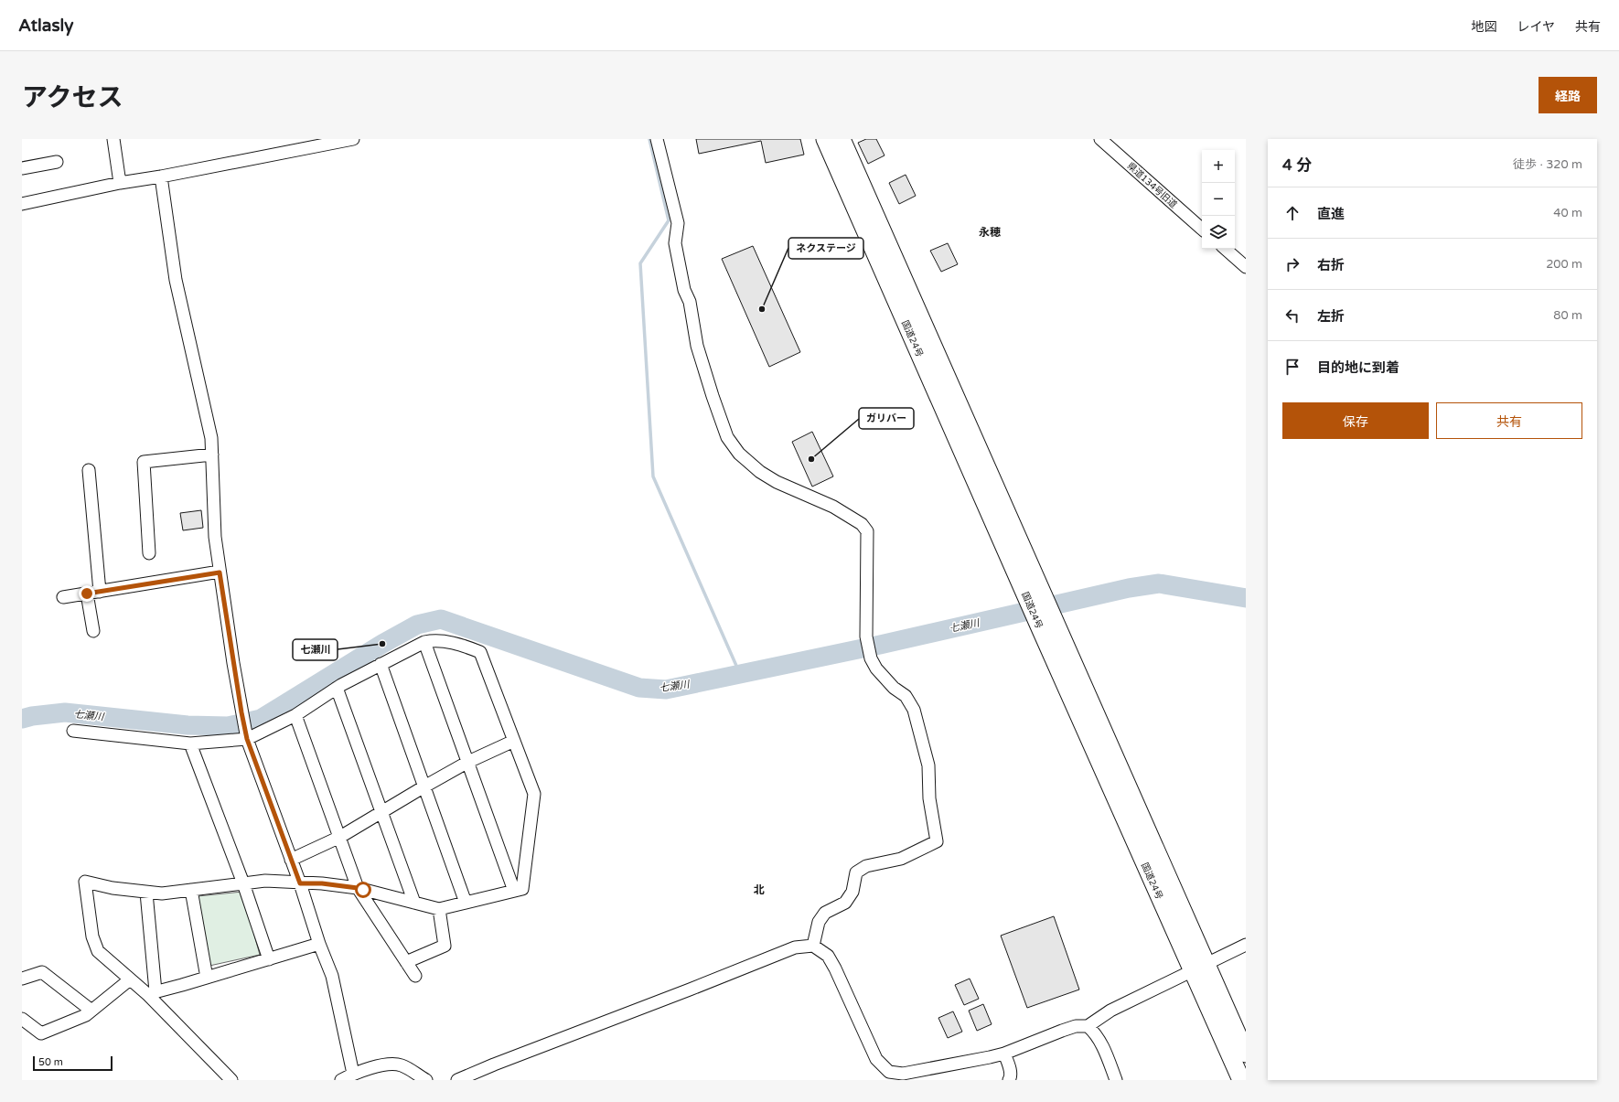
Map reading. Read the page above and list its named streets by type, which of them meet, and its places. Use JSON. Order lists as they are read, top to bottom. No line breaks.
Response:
{"streets":{"highway":["国道24号"],"street":["県道134号旧道"]},"districts":["永穂","北"],"water":["七瀬川"],"places":["ネクステージ","ガリバー","七瀬川"],"scale_bar":"50 m","page":{"header":"Atlasly","nav":["地図","レイヤ","共有"],"title":"アクセス","buttons":["経路",["保存","共有"]],"heading":["4 分","徒歩 · 320 m"],"map_buttons":["+","−"],"list":[["直進","40 m"],["右折","200 m"],["左折","80 m"],"目的地に到着"],"scale":"50 m"}}
